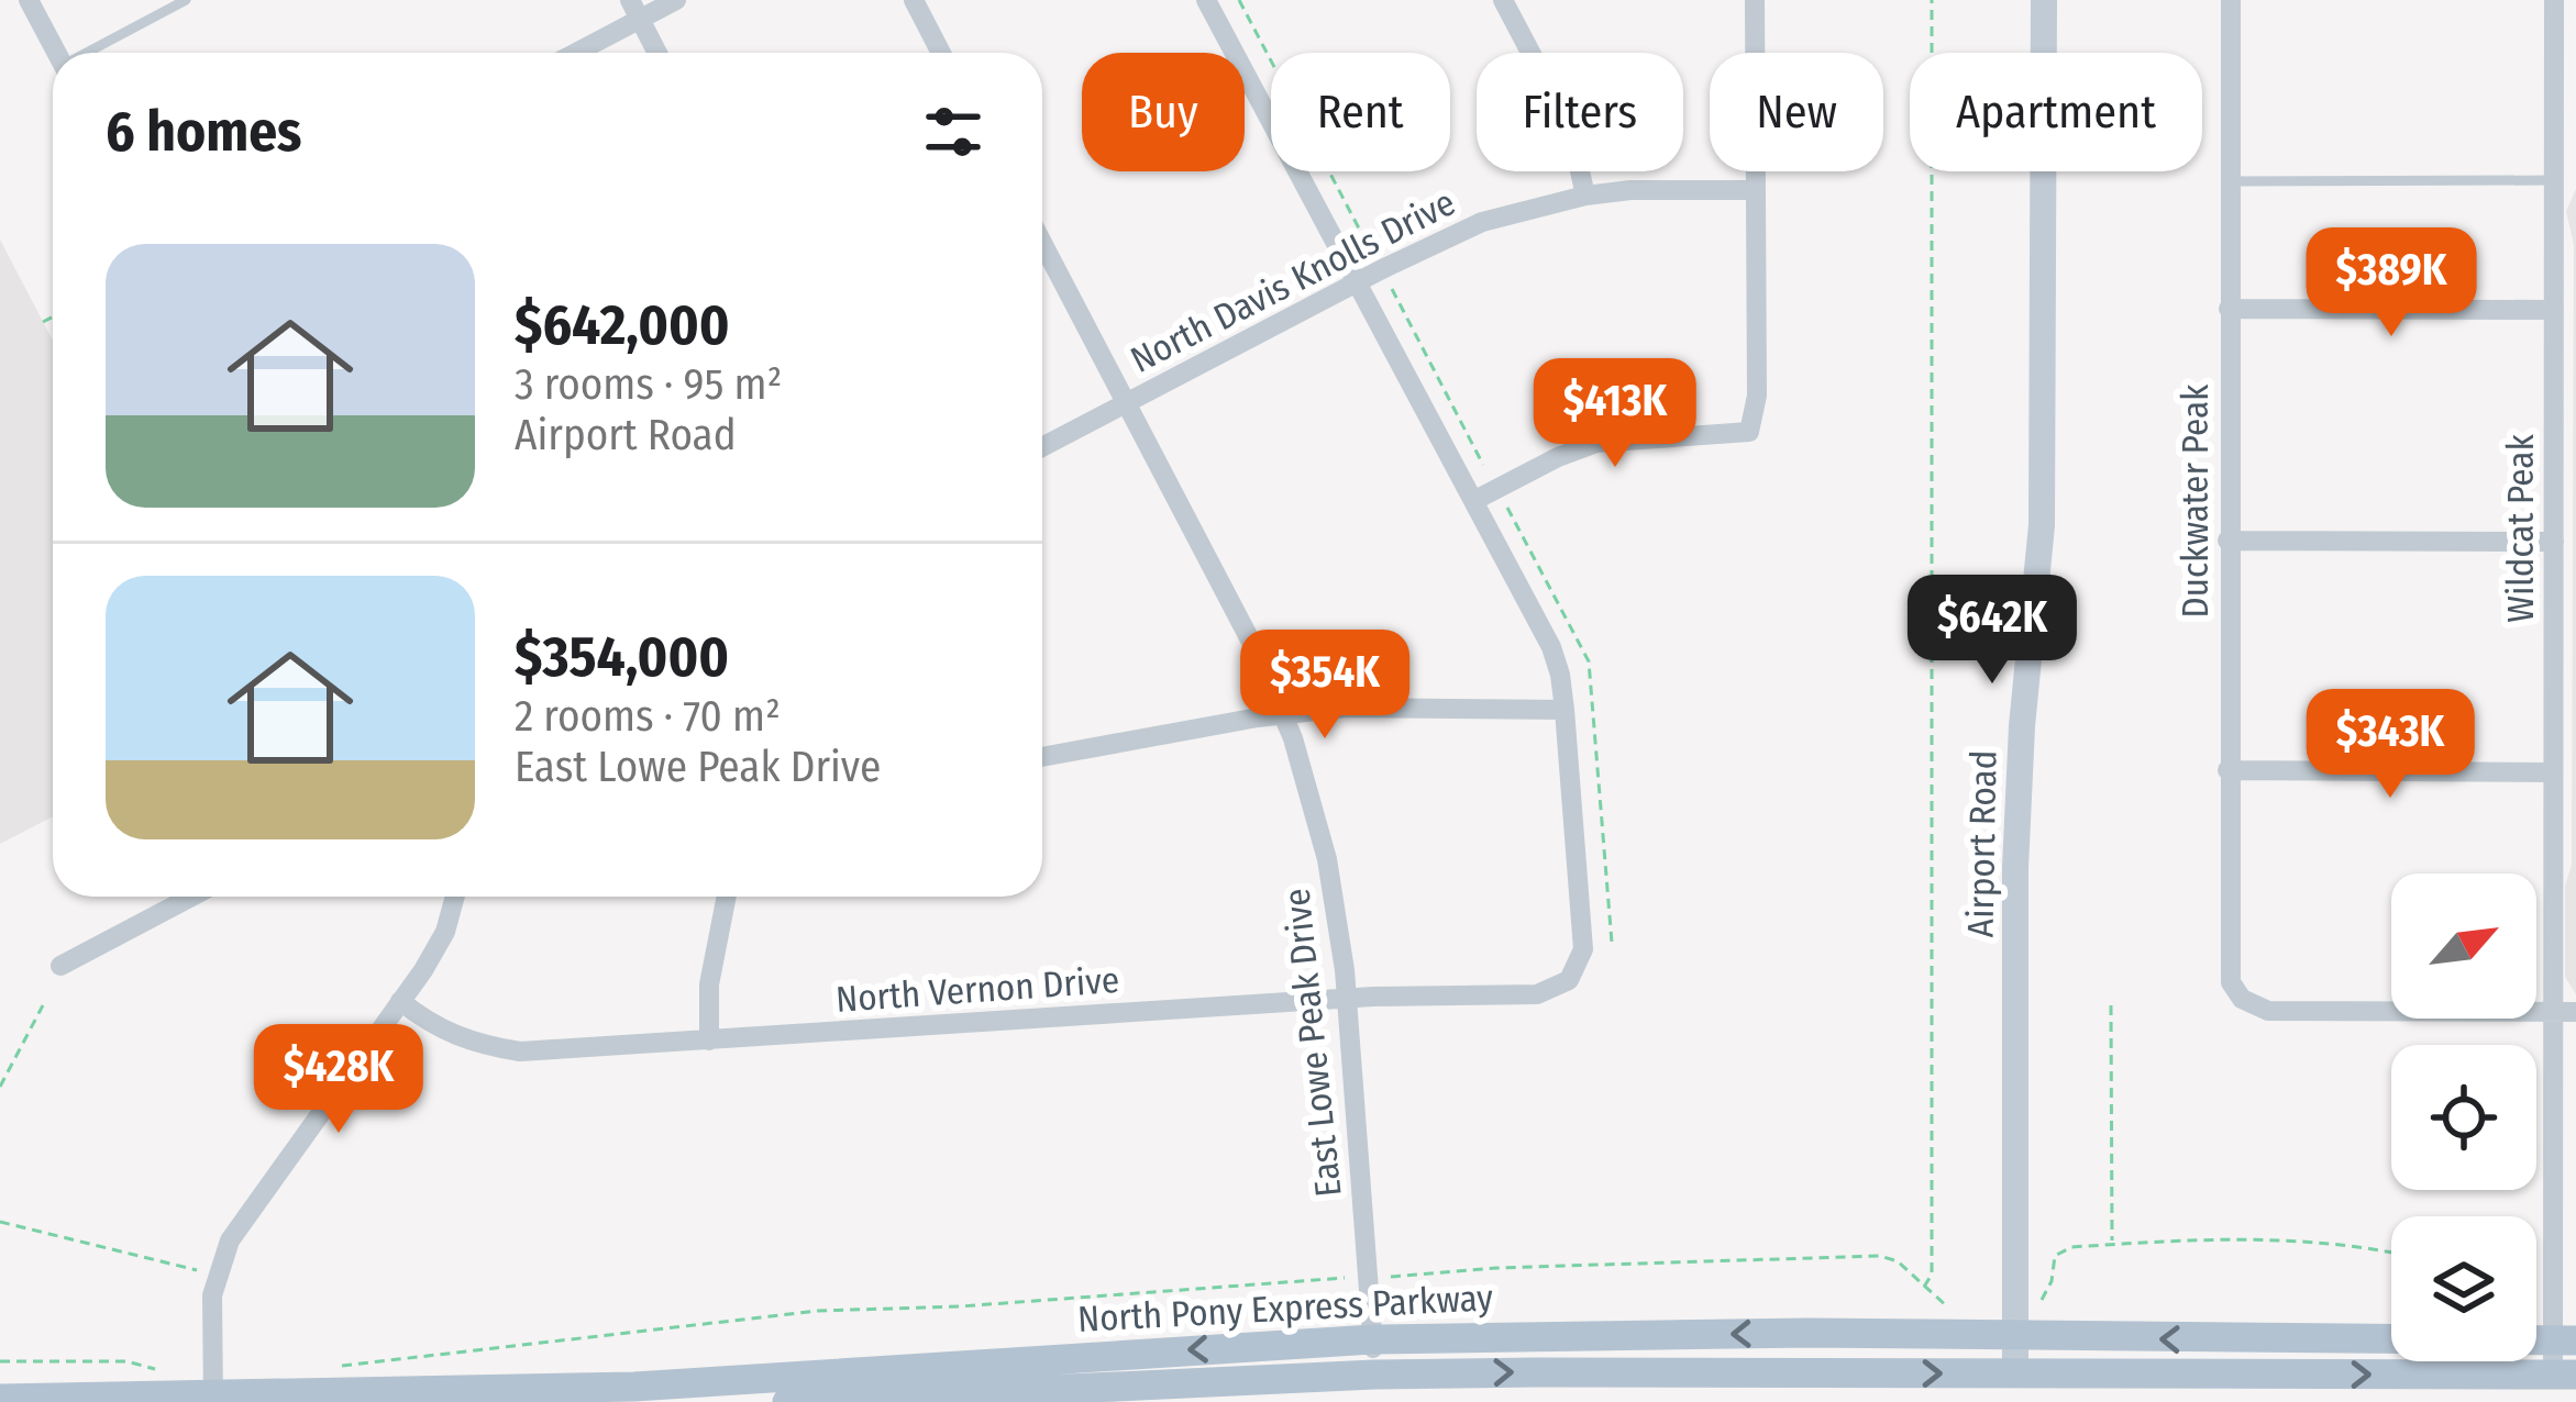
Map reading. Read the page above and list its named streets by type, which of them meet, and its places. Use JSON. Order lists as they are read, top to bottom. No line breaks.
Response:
{"streets":{"main road":["North Pony Express Parkway"],"street":["North Davis Knolls Drive","Duckwater Peak","Wildcat Peak","Airport Road","North Vernon Drive","East Lowe Peak Drive"]},"crossings":[["North Davis Knolls Drive","East Lowe Peak Drive"],["Duckwater Peak","Wildcat Peak"],["Wildcat Peak","North Pony Express Parkway"],["Airport Road","North Pony Express Parkway"],["North Vernon Drive","East Lowe Peak Drive"],["East Lowe Peak Drive","North Pony Express Parkway"]],"north":"top right","page":{"chip":["Buy","Rent","Filters","New","Apartment"],"heading":"6 homes","list":[{"name":"$642,000","note":"3 rooms · 95 m² · Airport Road"},{"name":"$354,000","note":"2 rooms · 70 m² · East Lowe Peak Drive"}],"price":["$389K","$413K","$642K","$354K","$343K","$428K"]}}
